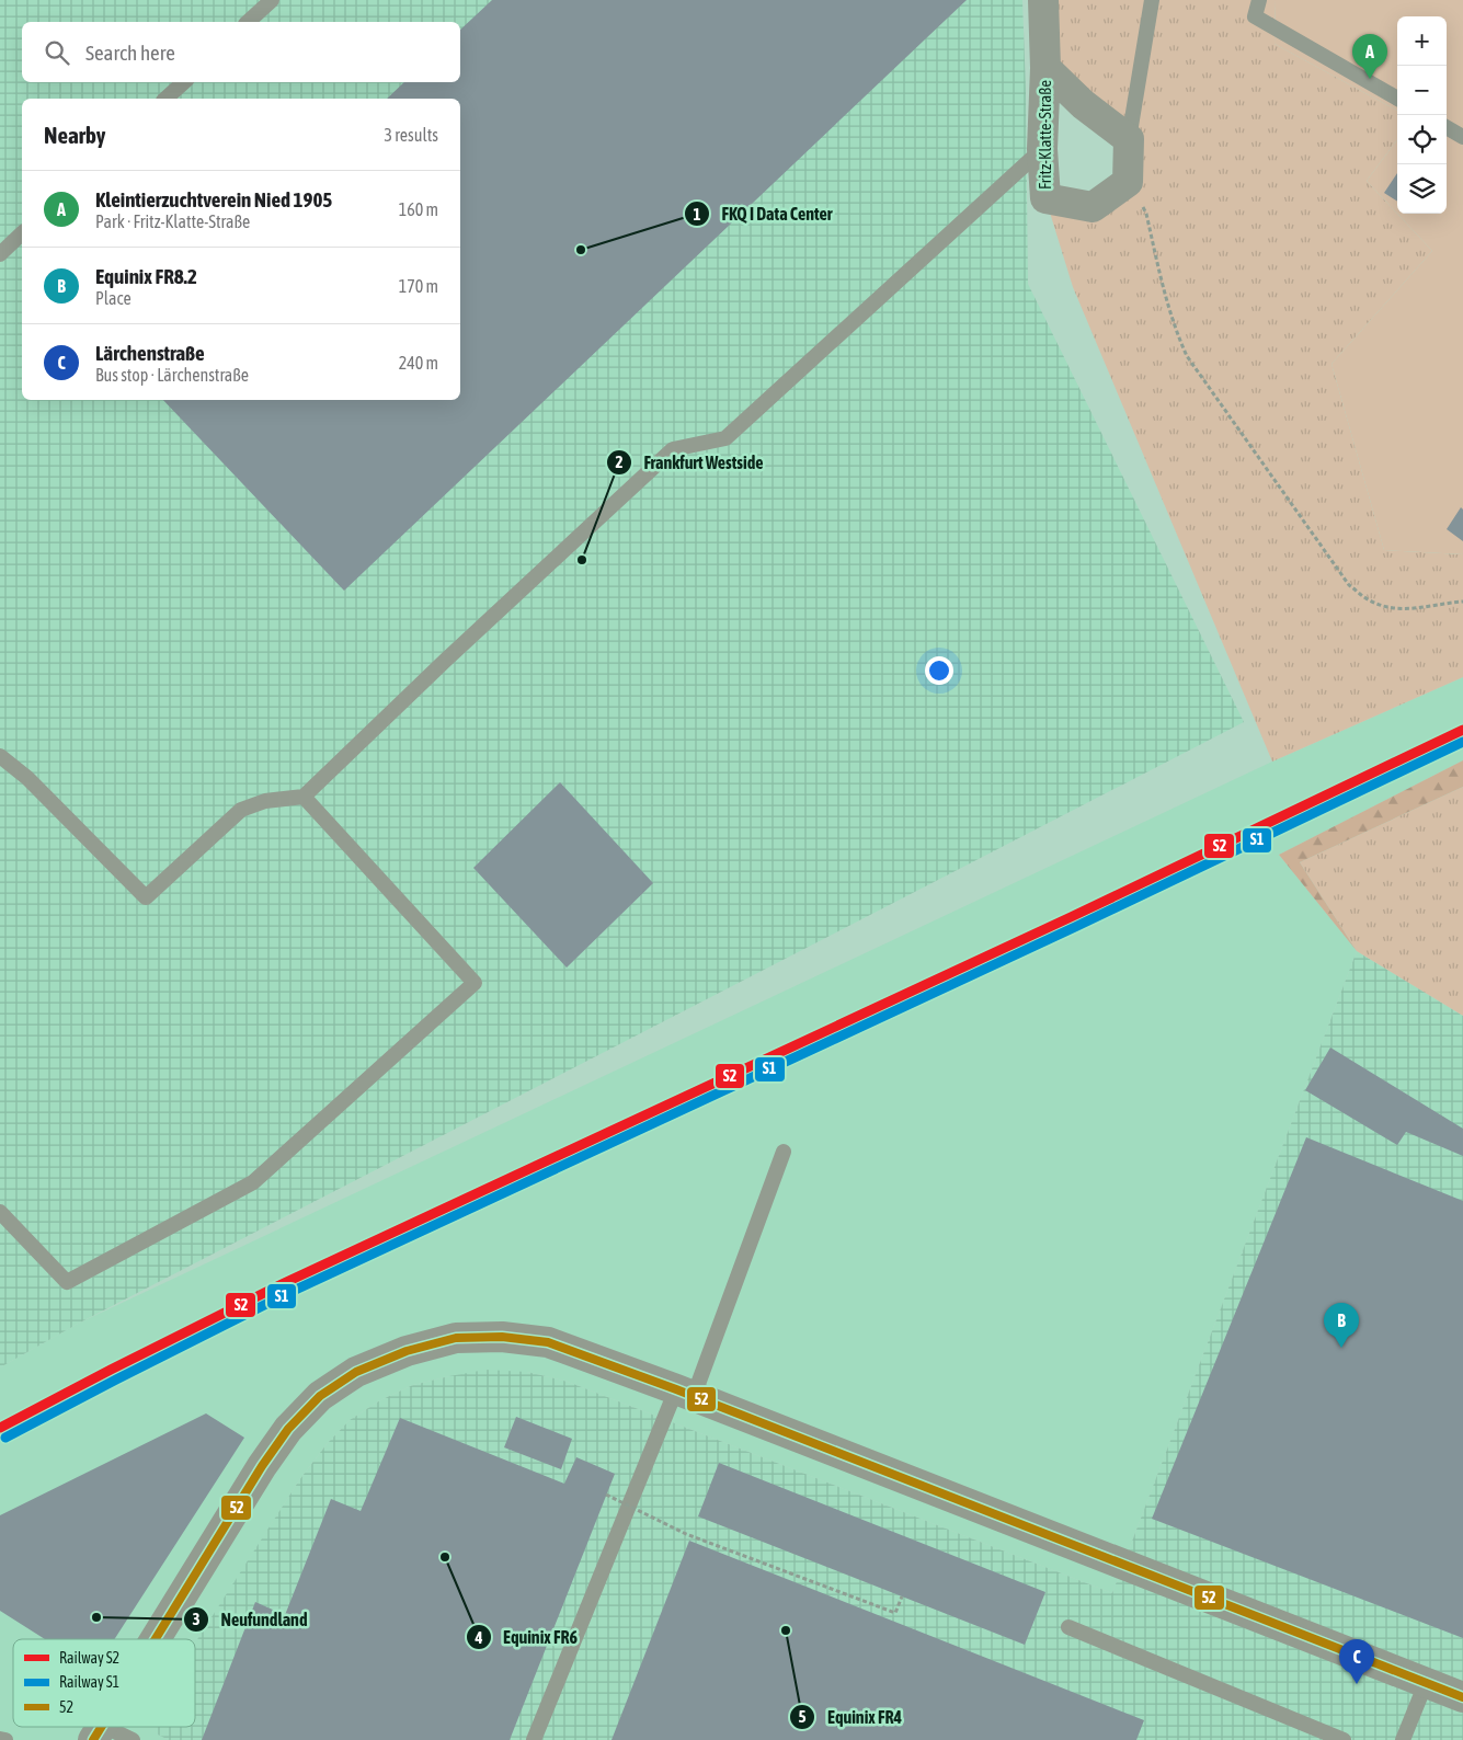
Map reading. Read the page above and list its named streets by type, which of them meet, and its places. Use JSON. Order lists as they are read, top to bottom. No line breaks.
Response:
{"streets":{"street":["Fritz-Klatte-Straße"]},"places":["FKQ I Data Center","Frankfurt Westside","Equinix FR6","Neufundland","Equinix FR4"],"lines":["rail line S2","rail line S1","transit line 52"],"legend":["Railway S2","Railway S1","52"],"page":{"map_buttons":["+","−"],"search":"Search here","pins":["A","B","C"],"heading":["Nearby","3 results"],"list":[{"mark":"A","name":"Kleintierzuchtverein Nied 1905","note":"Park · Fritz-Klatte-Straße","value":"160 m"},{"mark":"B","name":"Equinix FR8.2","note":"Place","value":"170 m"},{"mark":"C","name":"Lärchenstraße","note":"Bus stop · Lärchenstraße","value":"240 m"}]}}
